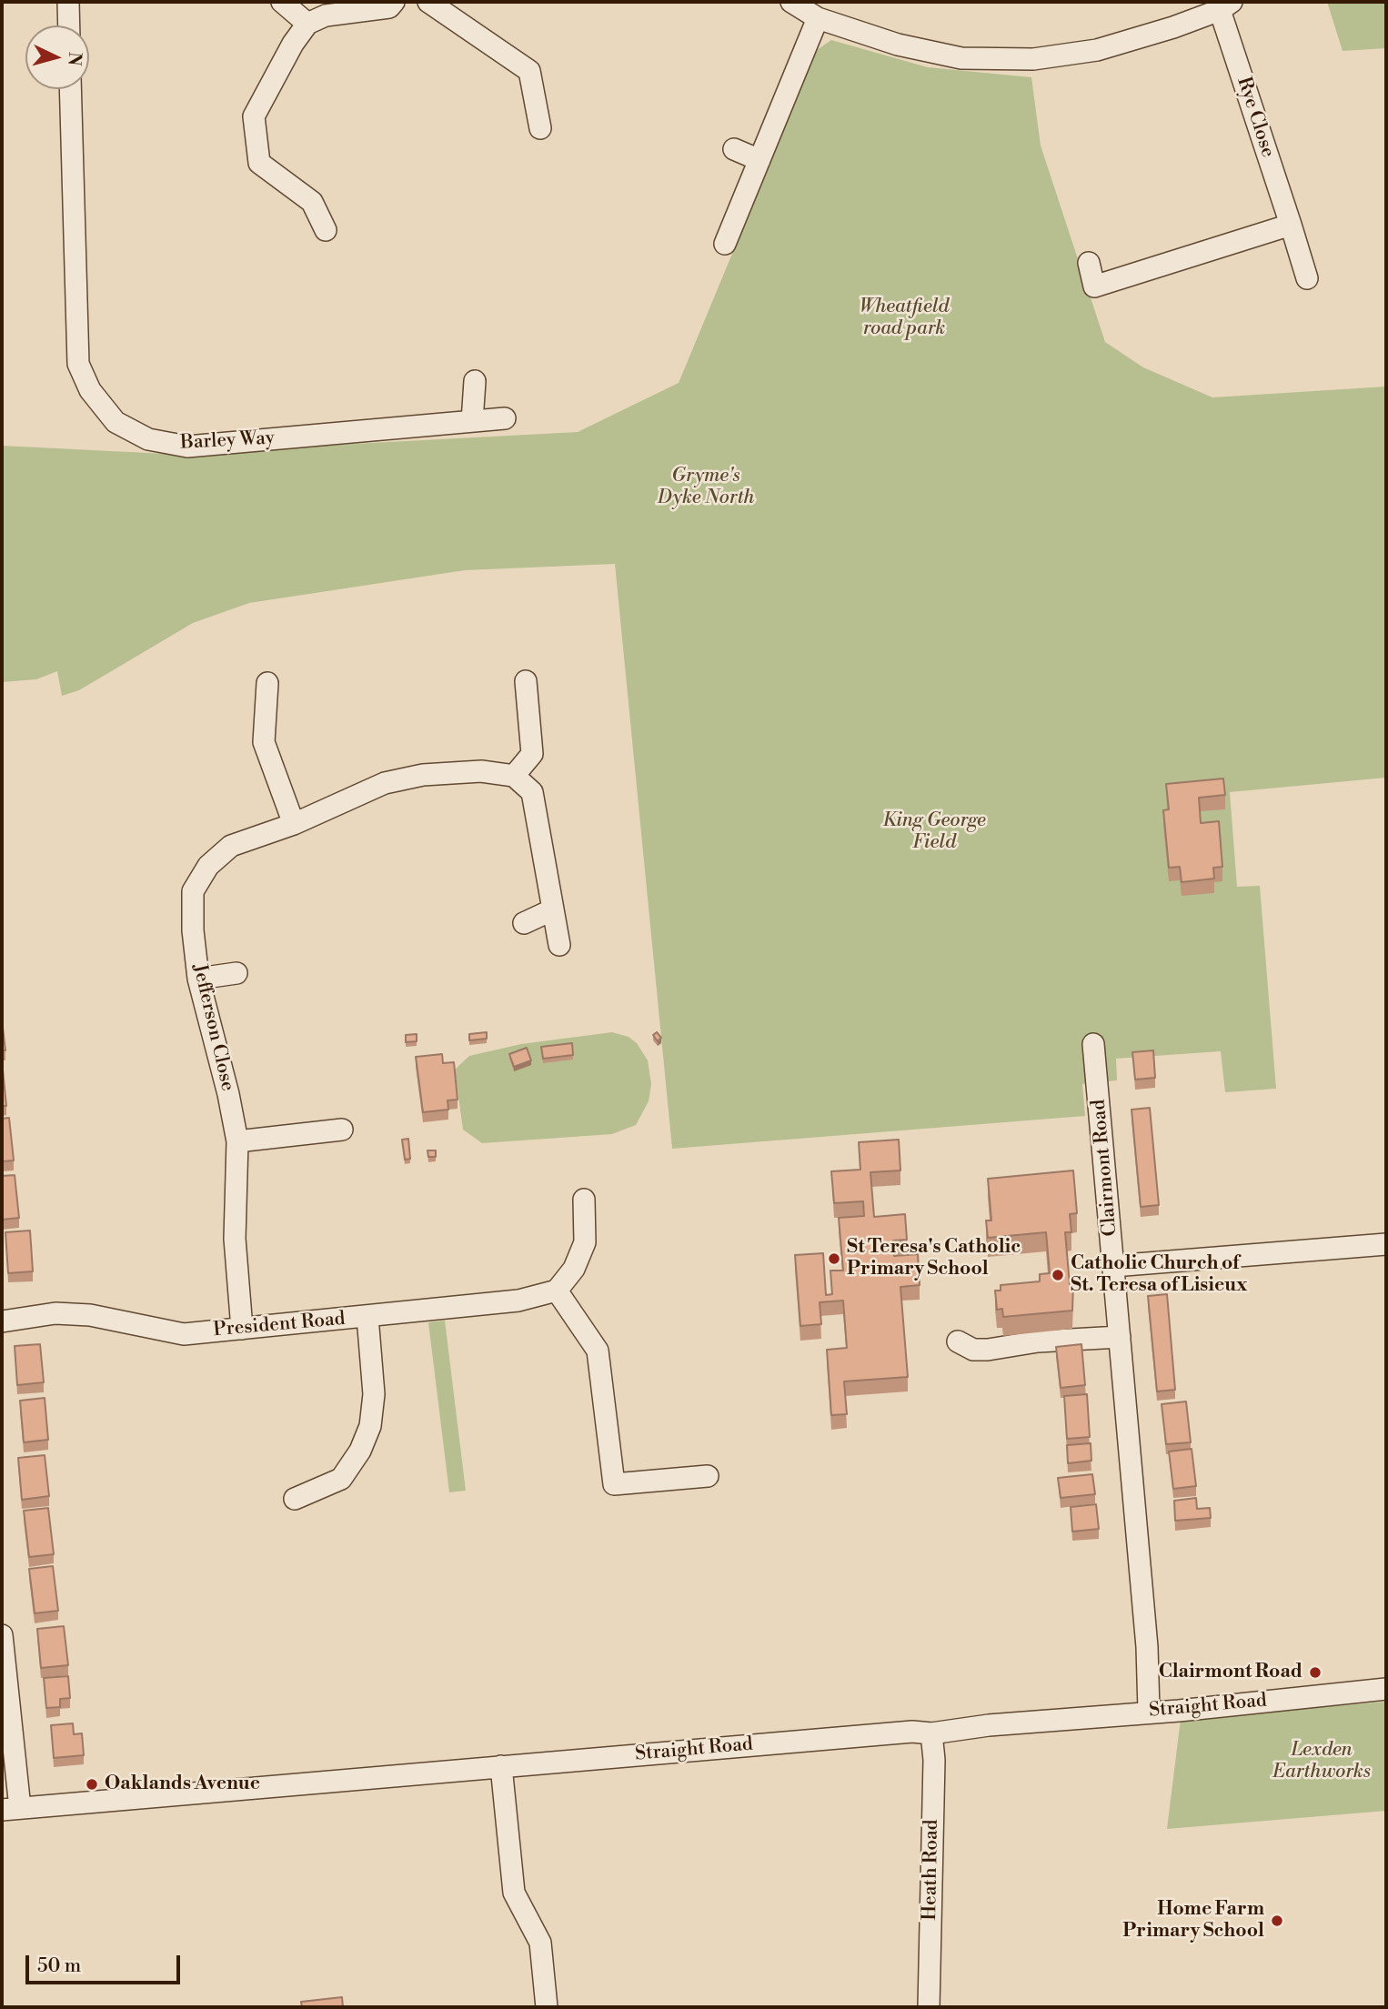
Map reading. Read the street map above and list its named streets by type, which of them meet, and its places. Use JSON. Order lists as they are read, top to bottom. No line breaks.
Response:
{"streets":{"street":["Rye Close","Barley Way","Jefferson Close","Clairmont Road","President Road","Straight Road","Heath Road"]},"crossings":[["Jefferson Close","President Road"],["Clairmont Road","Straight Road"],["Straight Road","Heath Road"]],"parks":["Wheatfield road park","Gryme's Dyke North","King George Field","Lexden Earthworks"],"places":["St Teresa's Catholic Primary School","Catholic Church of St. Teresa of Lisieux","Clairmont Road","Oaklands Avenue","Home Farm Primary School"],"scale_bar":"50 m","north":"right"}
